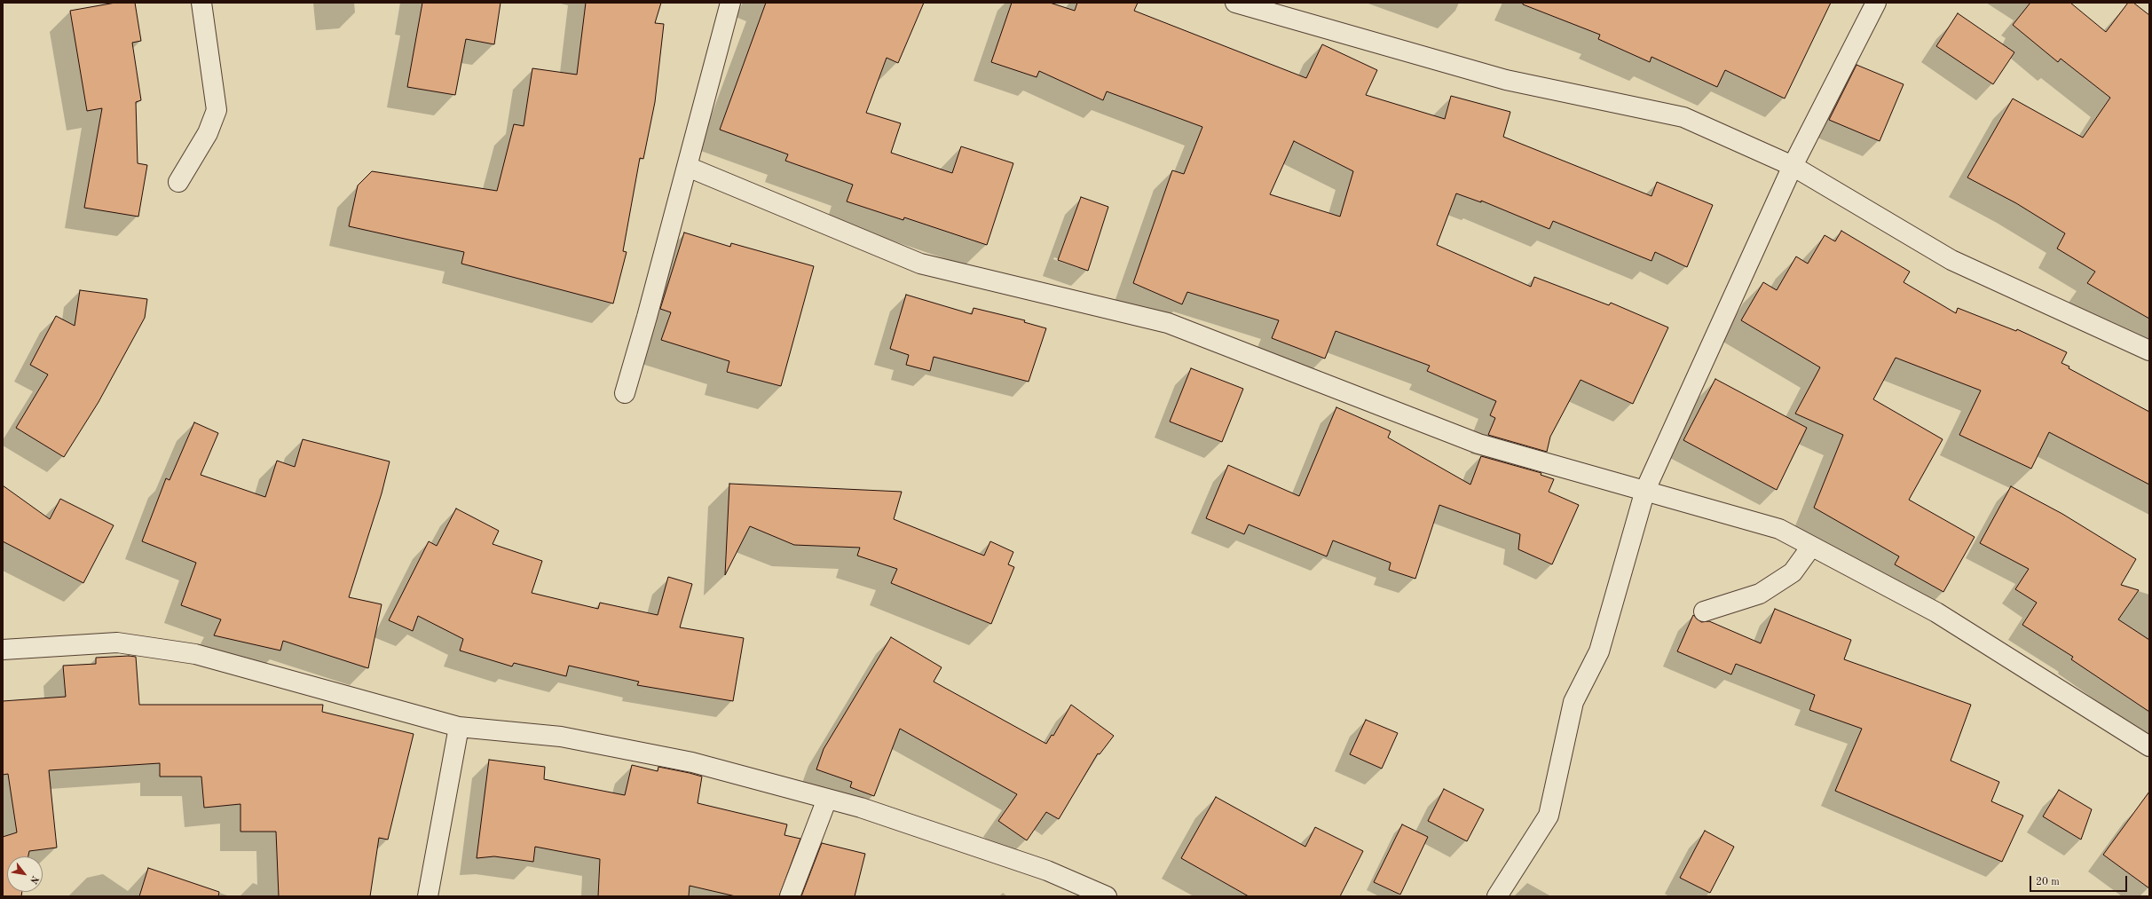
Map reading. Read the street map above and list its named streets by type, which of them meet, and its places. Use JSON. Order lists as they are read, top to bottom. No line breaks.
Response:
{"scale_bar":"20 m","north":"bottom right"}
